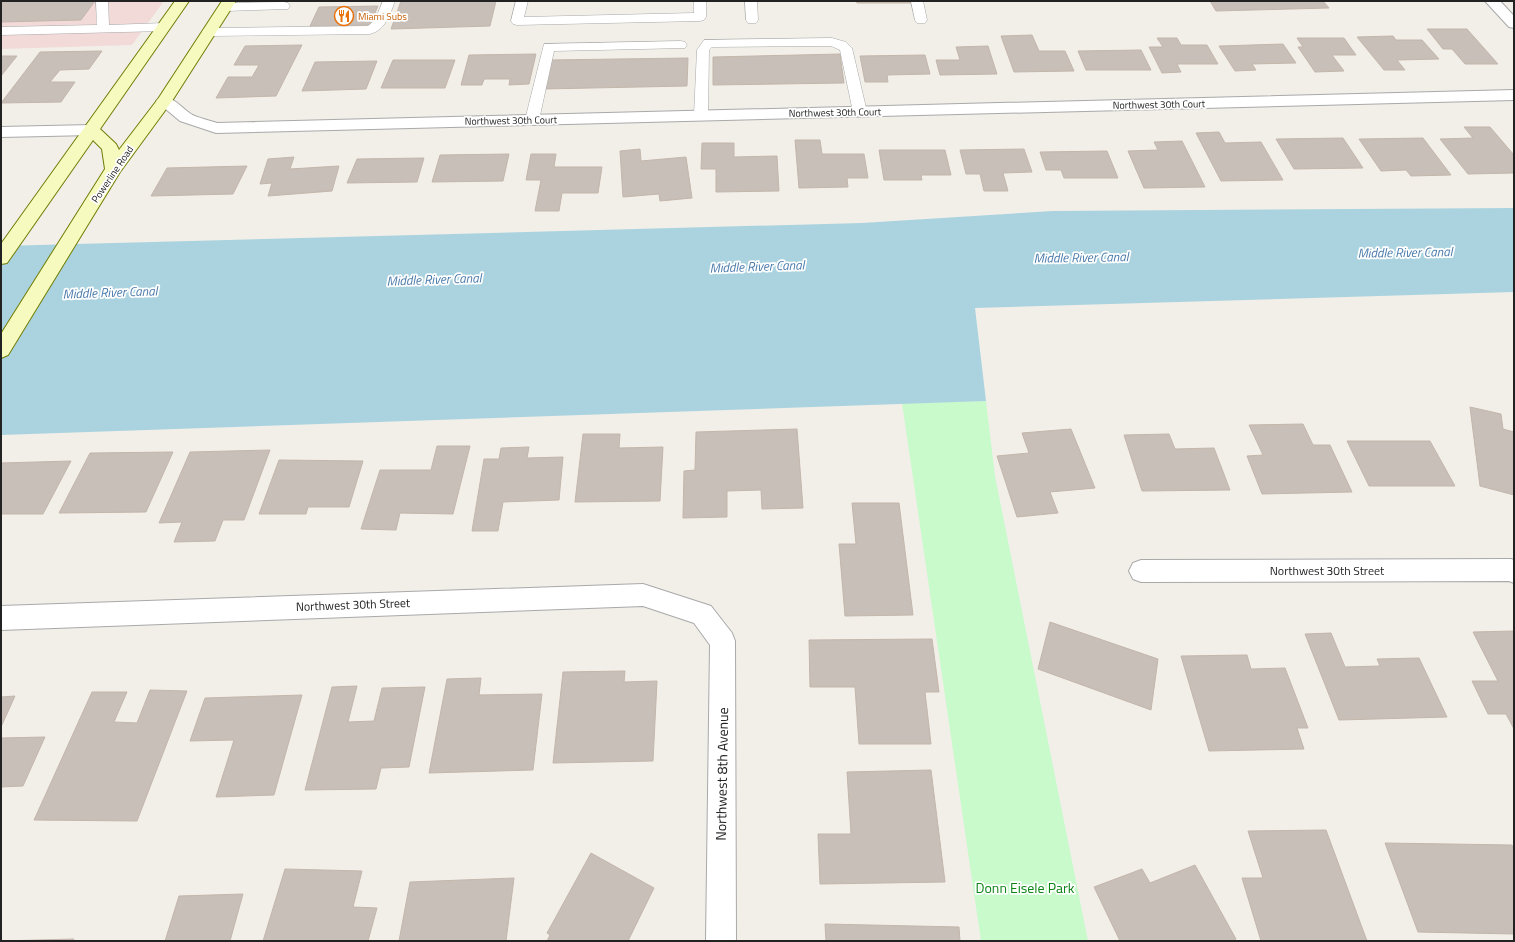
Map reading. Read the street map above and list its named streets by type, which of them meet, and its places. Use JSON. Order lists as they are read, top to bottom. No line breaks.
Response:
{"streets":{"main road":["Powerline Road"],"street":["Northwest 30th Court","Northwest 30th Street","Northwest 8th Avenue"]},"crossings":[["Northwest 30th Court","Powerline Road"],["Northwest 30th Street","Northwest 8th Avenue"]],"water":["Middle River Canal"],"parks":["Donn Eisele Park"],"places":{"restaurant":["Miami Subs"]}}
